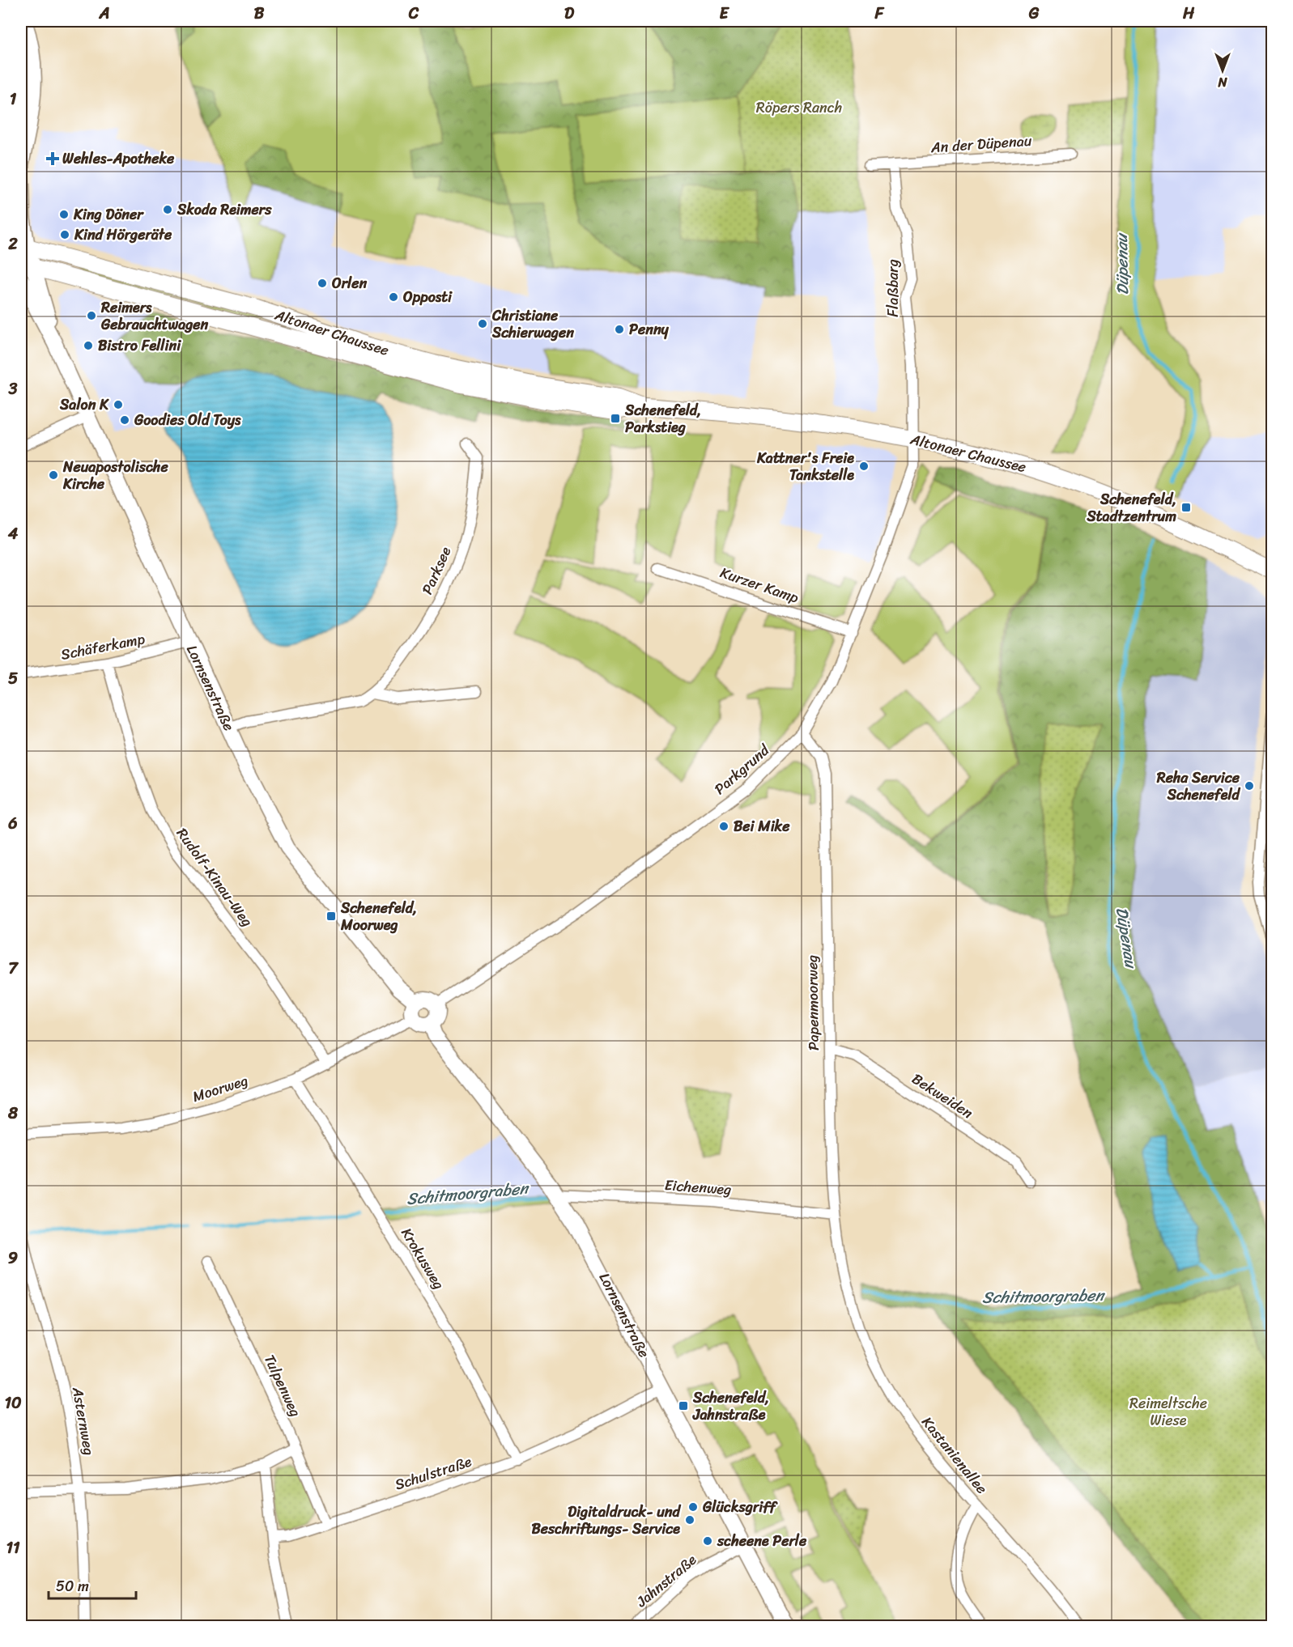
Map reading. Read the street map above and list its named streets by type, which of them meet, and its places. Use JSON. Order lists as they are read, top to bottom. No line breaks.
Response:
{"streets":{"main road":["Altonaer Chaussee"],"street":["An der Düpenau","Flaßbarg","Parksee","Kurzer Kamp","Schäferkamp","Lornsenstraße","Parkgrund","Rudolf-Kinau-Weg","Papenmoorweg","Moorweg","Bekweiden","Eichenweg","Krokusweg","Tulpenweg","Asternweg","Kastanienallee","Schulstraße","Jahnstraße"]},"crossings":[["An der Düpenau","Flaßbarg"],["Flaßbarg","Altonaer Chaussee"],["Flaßbarg","Parkgrund"],["Altonaer Chaussee","Lornsenstraße"],["Altonaer Chaussee","Parkgrund"],["Parksee","Lornsenstraße"],["Kurzer Kamp","Parkgrund"],["Schäferkamp","Lornsenstraße"],["Schäferkamp","Rudolf-Kinau-Weg"],["Lornsenstraße","Parkgrund"],["Lornsenstraße","Moorweg"],["Lornsenstraße","Eichenweg"],["Lornsenstraße","Schulstraße"],["Lornsenstraße","Jahnstraße"],["Parkgrund","Papenmoorweg"],["Parkgrund","Moorweg"],["Rudolf-Kinau-Weg","Moorweg"],["Papenmoorweg","Bekweiden"],["Papenmoorweg","Eichenweg"],["Papenmoorweg","Kastanienallee"],["Moorweg","Krokusweg"],["Krokusweg","Schulstraße"],["Tulpenweg","Schulstraße"]],"water":["Düpenau","Schitmoorgraben"],"parks":["Röpers Ranch","Reimeltsche Wiese"],"places":{"health":["Wehles-Apotheke"],"other":["Skoda Reimers","King Döner","Kind Hörgeräte","Orlen","Opposti","Reimers Gebrauchtwagen","Christiane Schierwagen","Penny","Bistro Fellini","Salon K","Goodies Old Toys","Kattner's Freie Tankstelle","Neuapostolische Kirche","Reha Service Schenefeld","Bei Mike","Glücksgriff","Digitaldruck- und Beschriftungs- Service","scheene Perle"],"transit":["Schenefeld, Parkstieg","Schenefeld, Stadtzentrum","Schenefeld, Moorweg","Schenefeld, Jahnstraße"]},"scale_bar":"50 m","north":"bottom","grid":{"columns":["A","B","C","D","E","F","G","H"],"rows":["1","2","3","4","5","6","7","8","9","10","11"]}}
